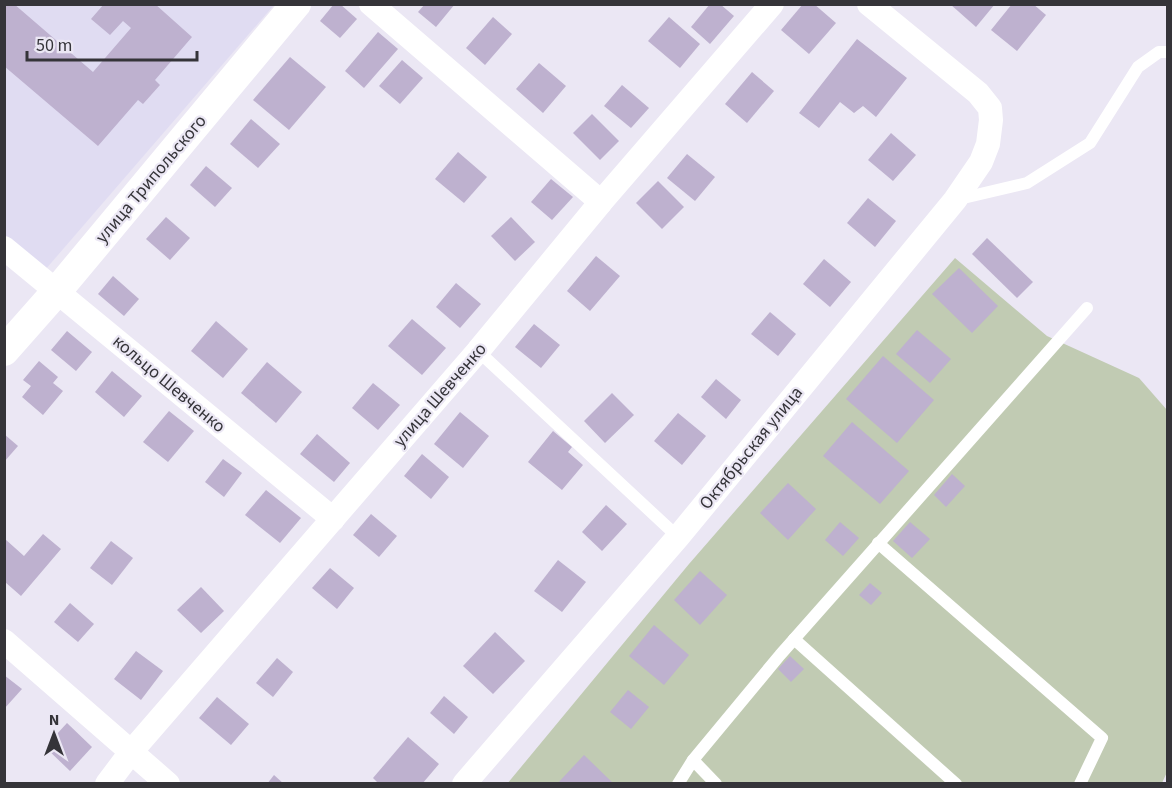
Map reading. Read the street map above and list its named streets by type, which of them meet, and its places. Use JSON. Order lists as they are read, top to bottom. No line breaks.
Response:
{"streets":{"street":["улица Трипольского","кольцо Шевченко","улица Шевченко","Октябрьская улица"]},"crossings":[["улица Трипольского","кольцо Шевченко"],["кольцо Шевченко","улица Шевченко"]],"scale_bar":"50 m","north":"top"}
